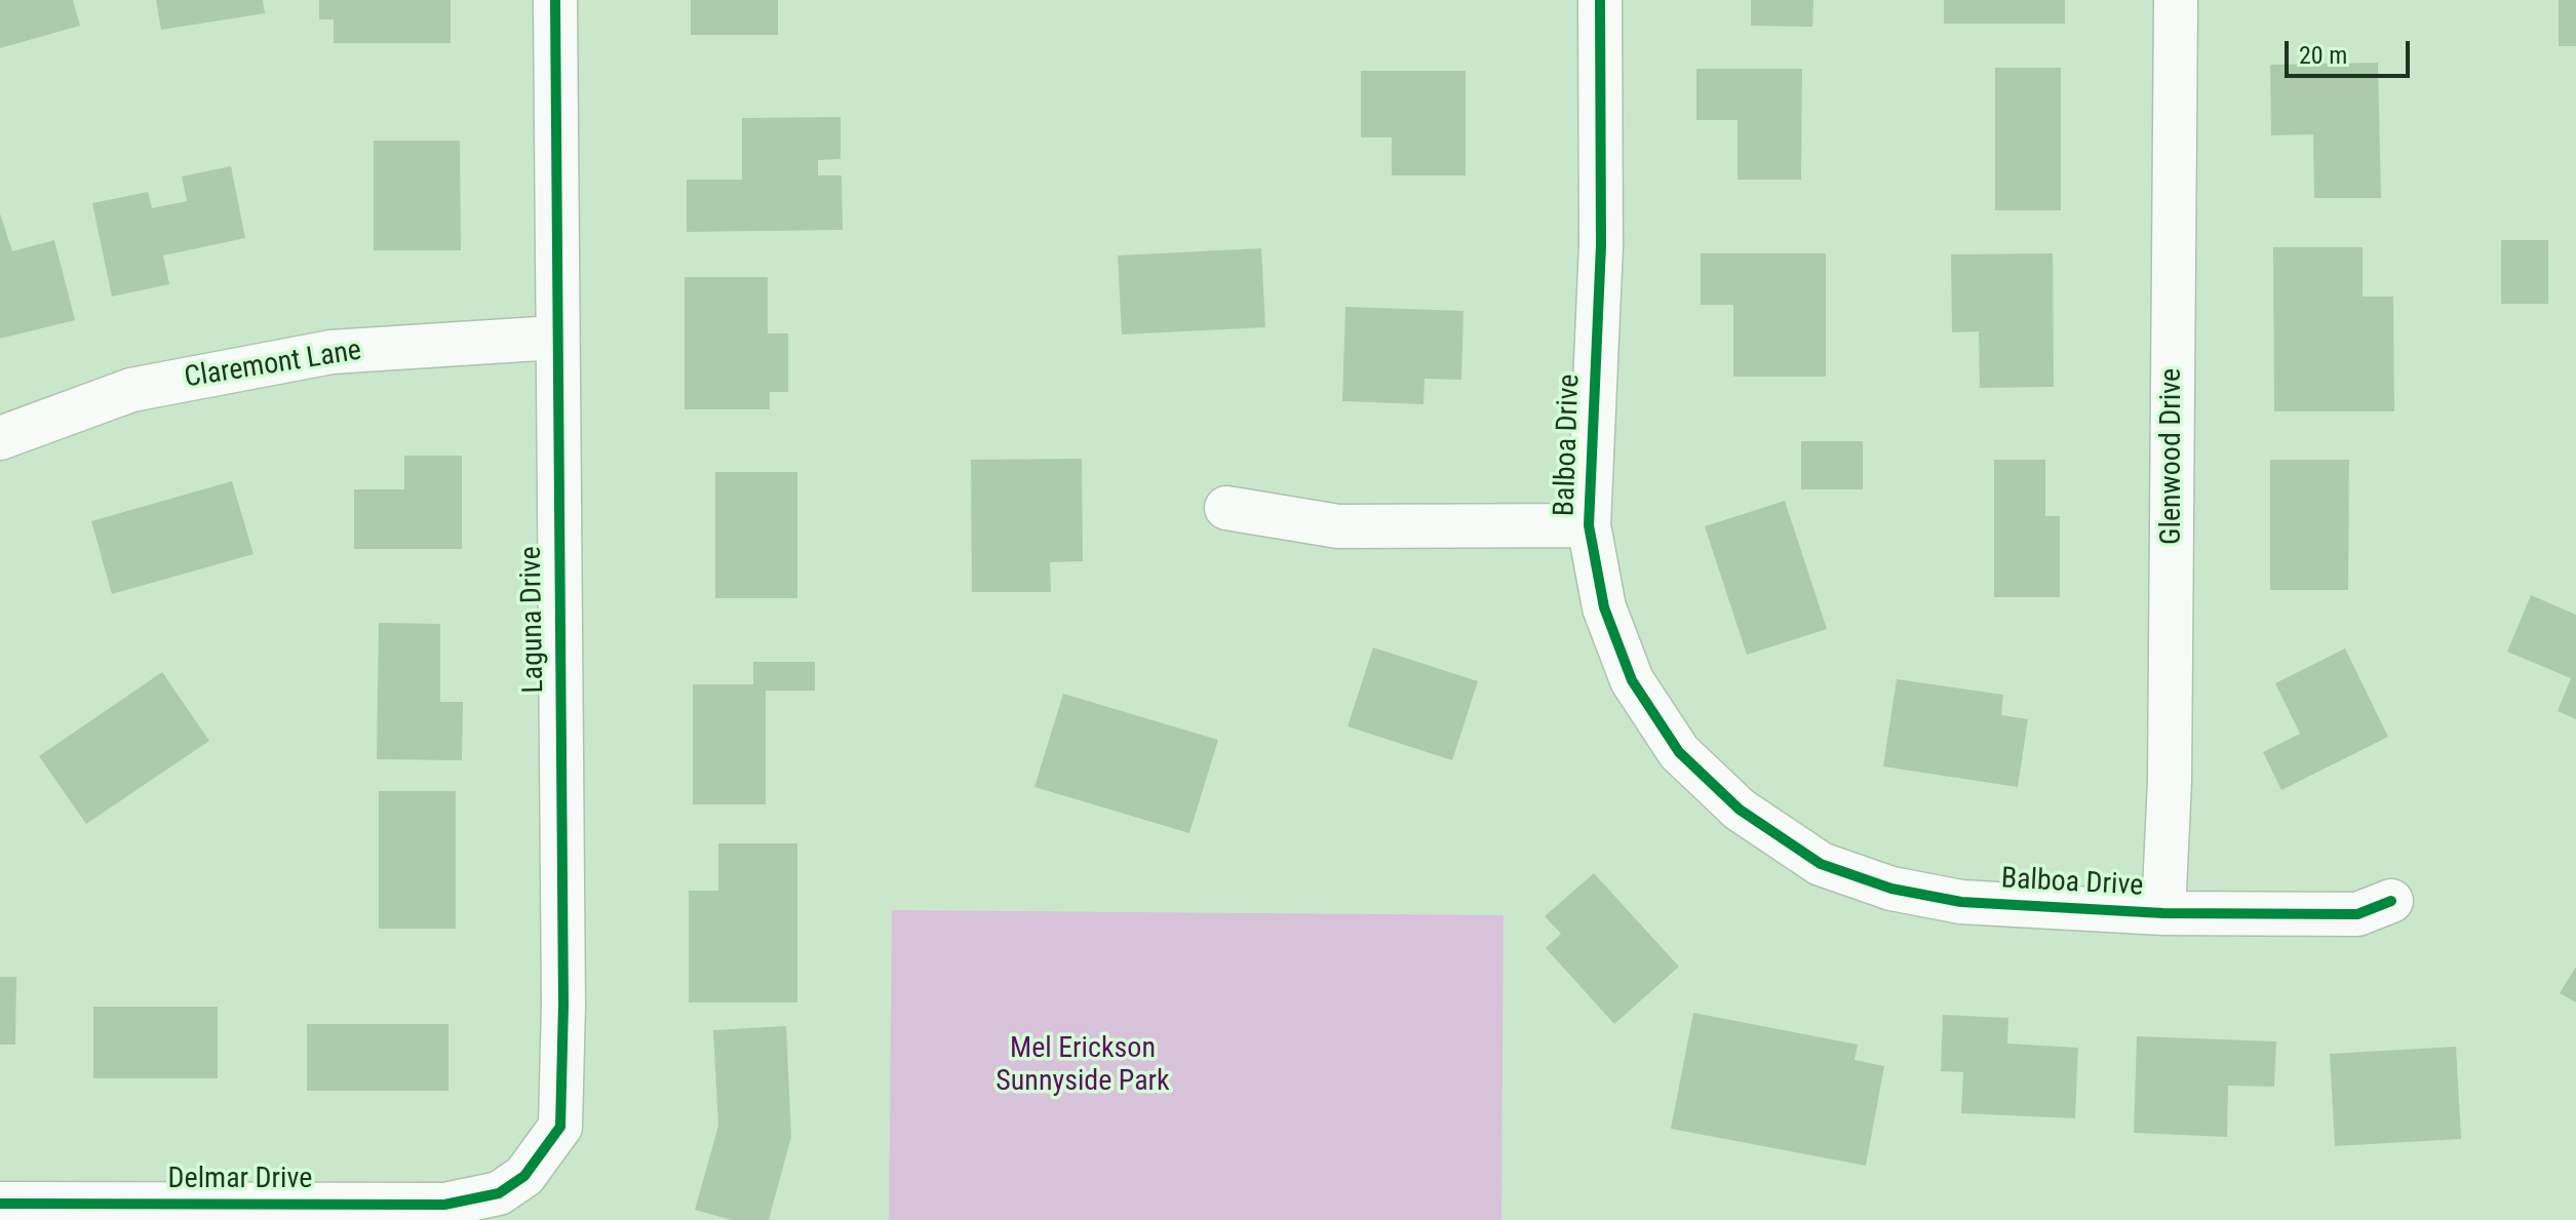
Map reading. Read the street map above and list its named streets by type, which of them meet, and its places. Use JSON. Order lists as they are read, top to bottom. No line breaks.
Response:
{"streets":{"street":["Claremont Lane","Balboa Drive","Glenwood Drive","Laguna Drive","Delmar Drive"]},"crossings":[["Claremont Lane","Laguna Drive"],["Balboa Drive","Glenwood Drive"],["Laguna Drive","Delmar Drive"]],"parks":["Mel Erickson Sunnyside Park"],"scale_bar":"20 m"}
